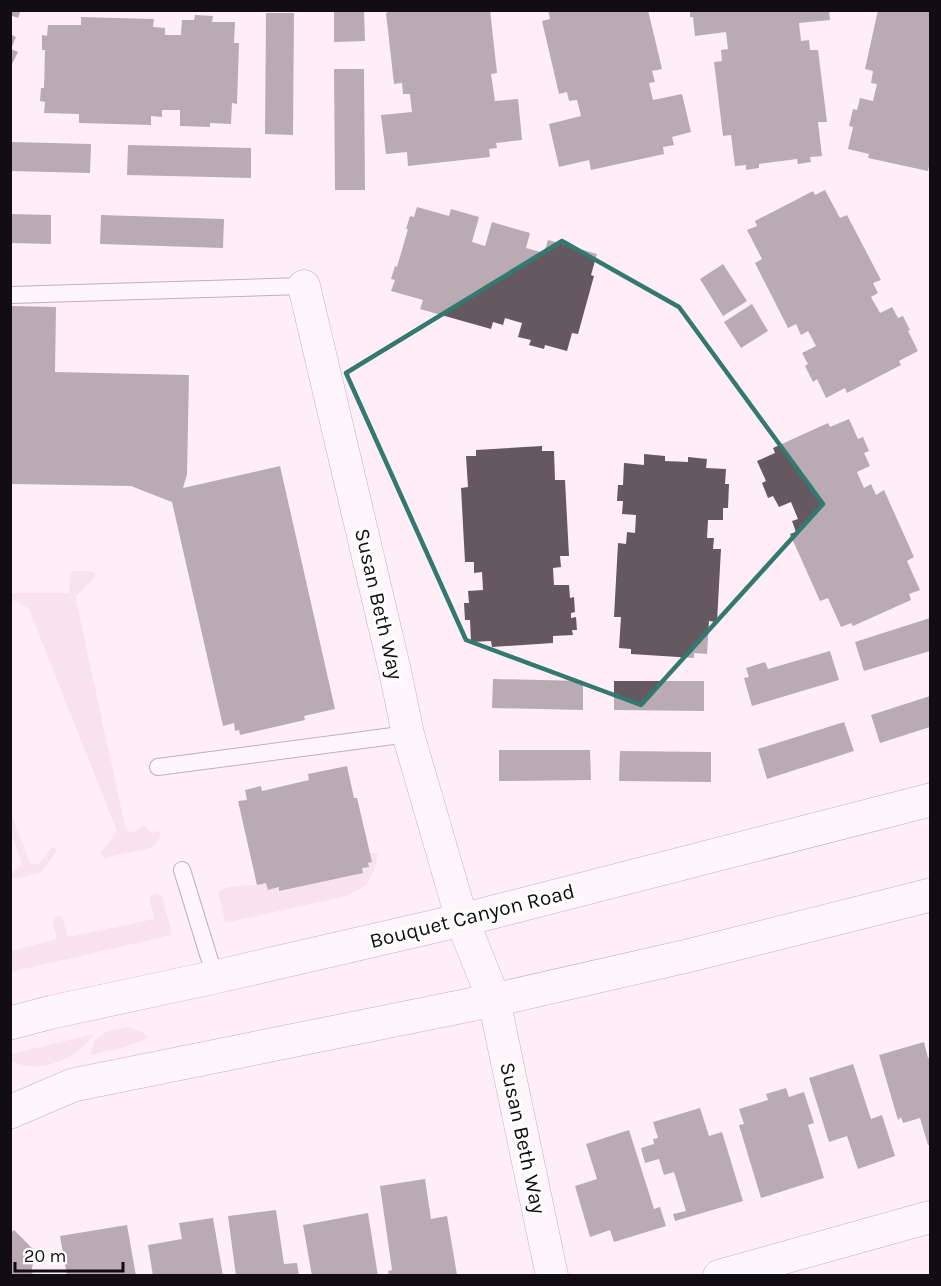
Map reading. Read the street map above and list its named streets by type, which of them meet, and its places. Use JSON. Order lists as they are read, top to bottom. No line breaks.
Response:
{"streets":{"main road":["Bouquet Canyon Road"],"street":["Susan Beth Way"]},"crossings":[["Susan Beth Way","Bouquet Canyon Road"]],"scale_bar":"20 m"}
